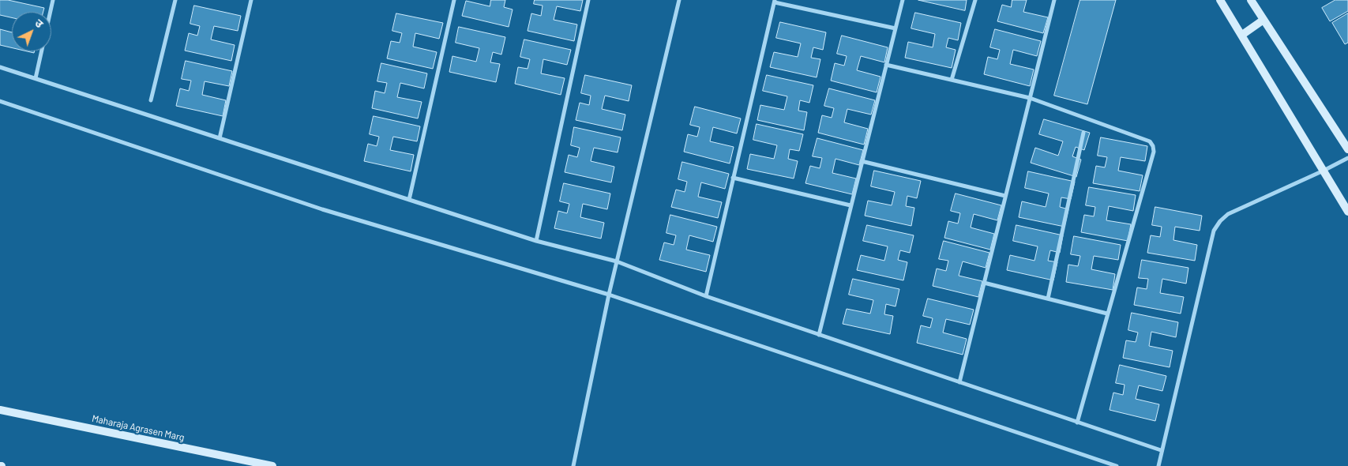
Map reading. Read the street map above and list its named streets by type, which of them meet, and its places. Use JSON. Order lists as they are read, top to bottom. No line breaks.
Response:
{"streets":{"street":["Maharaja Agrasen Marg"]},"north":"top right"}
